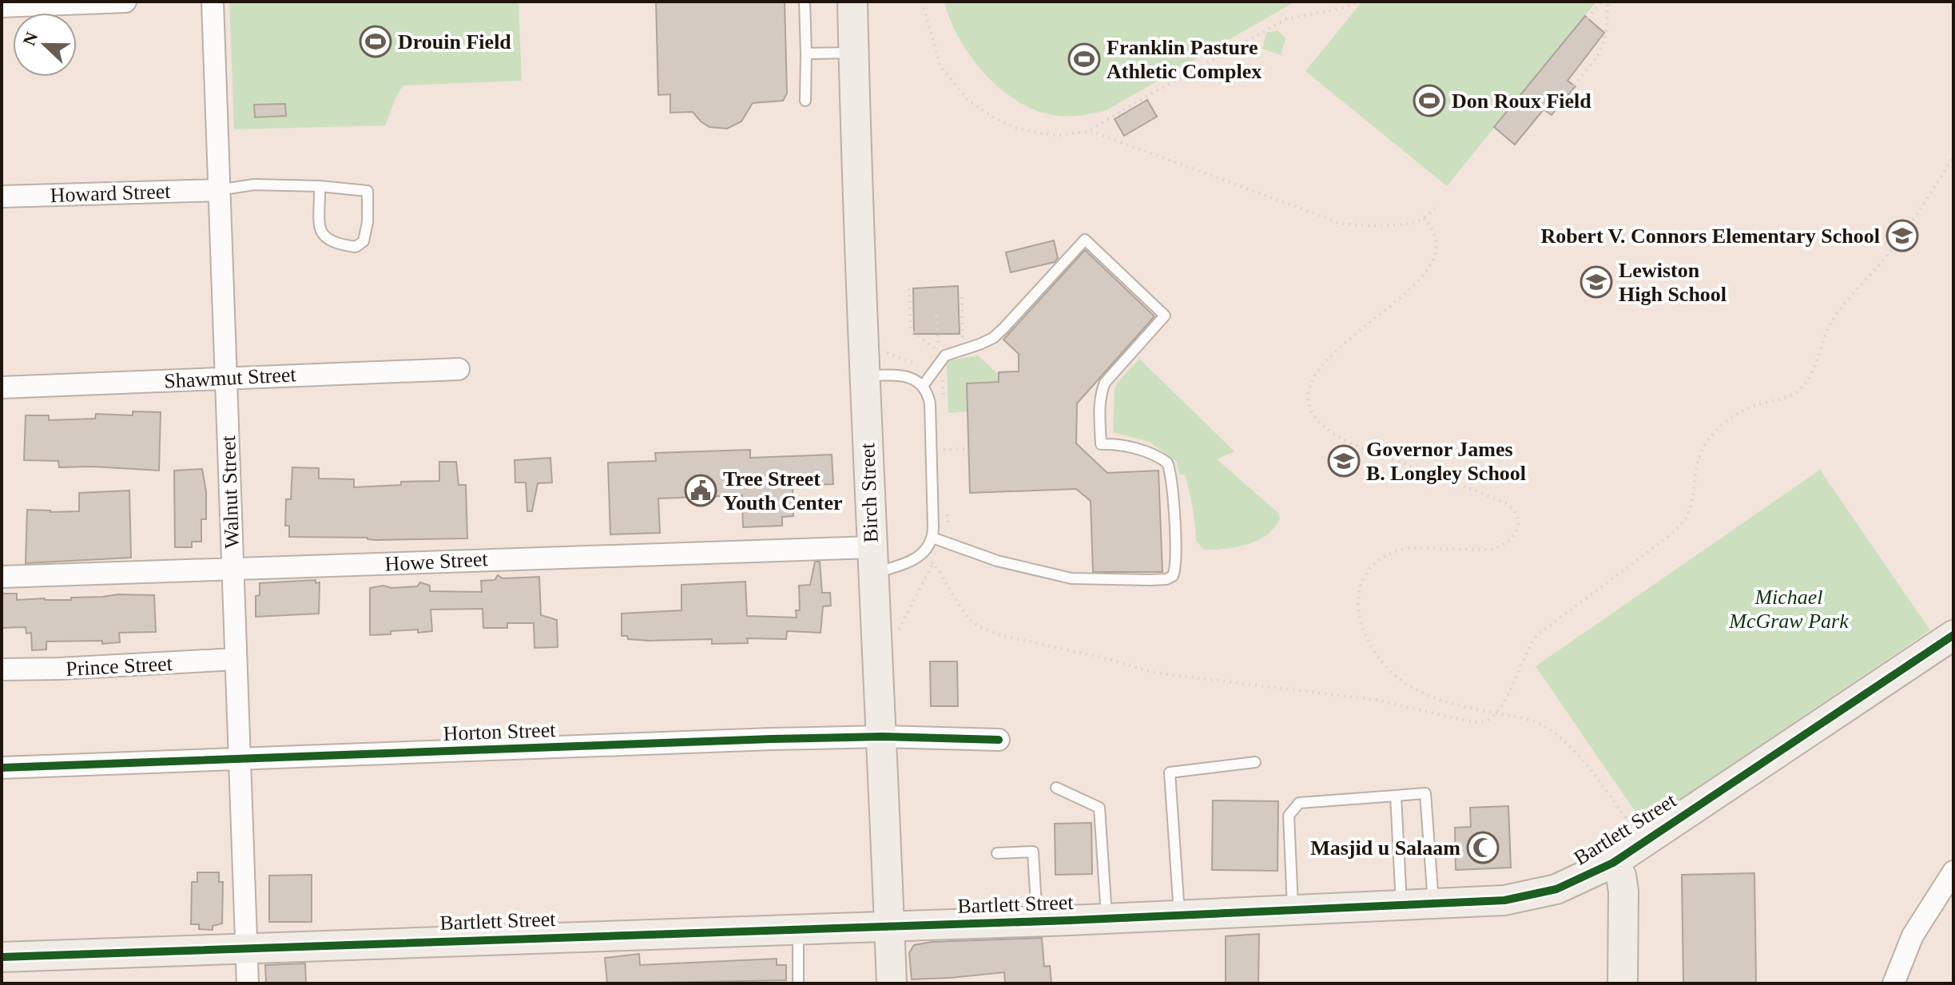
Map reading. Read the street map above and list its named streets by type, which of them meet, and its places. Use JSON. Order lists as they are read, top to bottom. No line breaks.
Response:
{"streets":{"street":["Howard Street","Shawmut Street","Walnut Street","Birch Street","Howe Street","Prince Street","Horton Street","Bartlett Street"]},"crossings":[["Howard Street","Walnut Street"],["Shawmut Street","Walnut Street"],["Walnut Street","Howe Street"],["Walnut Street","Prince Street"],["Walnut Street","Horton Street"],["Walnut Street","Bartlett Street"],["Birch Street","Howe Street"],["Birch Street","Horton Street"],["Birch Street","Bartlett Street"]],"parks":["Michael McGraw Park"],"places":{"sports":["Drouin Field","Franklin Pasture Athletic Complex","Don Roux Field"],"school or university":["Robert V. Connors Elementary School","Lewiston High School","Governor James B. Longley School"],"public building":["Tree Street Youth Center"],"mosque":["Masjid u Salaam"]},"north":"left"}
